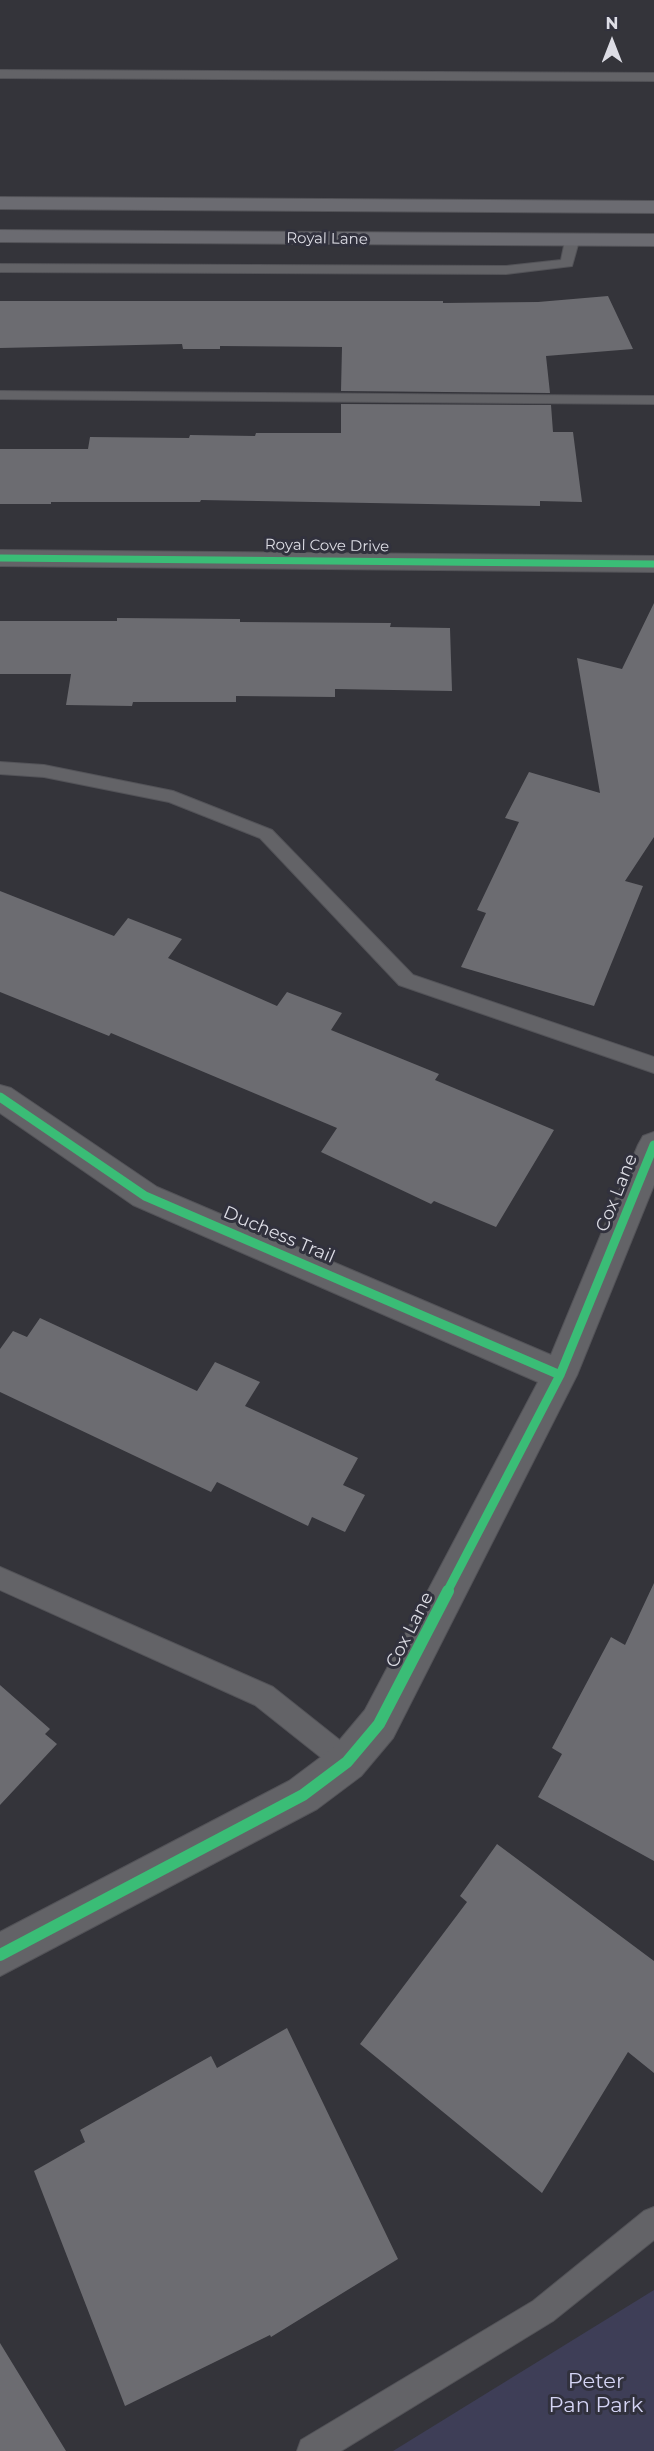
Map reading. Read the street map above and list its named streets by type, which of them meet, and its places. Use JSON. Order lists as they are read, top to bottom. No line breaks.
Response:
{"streets":{"main road":["Royal Lane"],"street":["Royal Cove Drive","Cox Lane","Duchess Trail"]},"crossings":[["Cox Lane","Duchess Trail"]],"parks":["Peter Pan Park"],"north":"top"}
